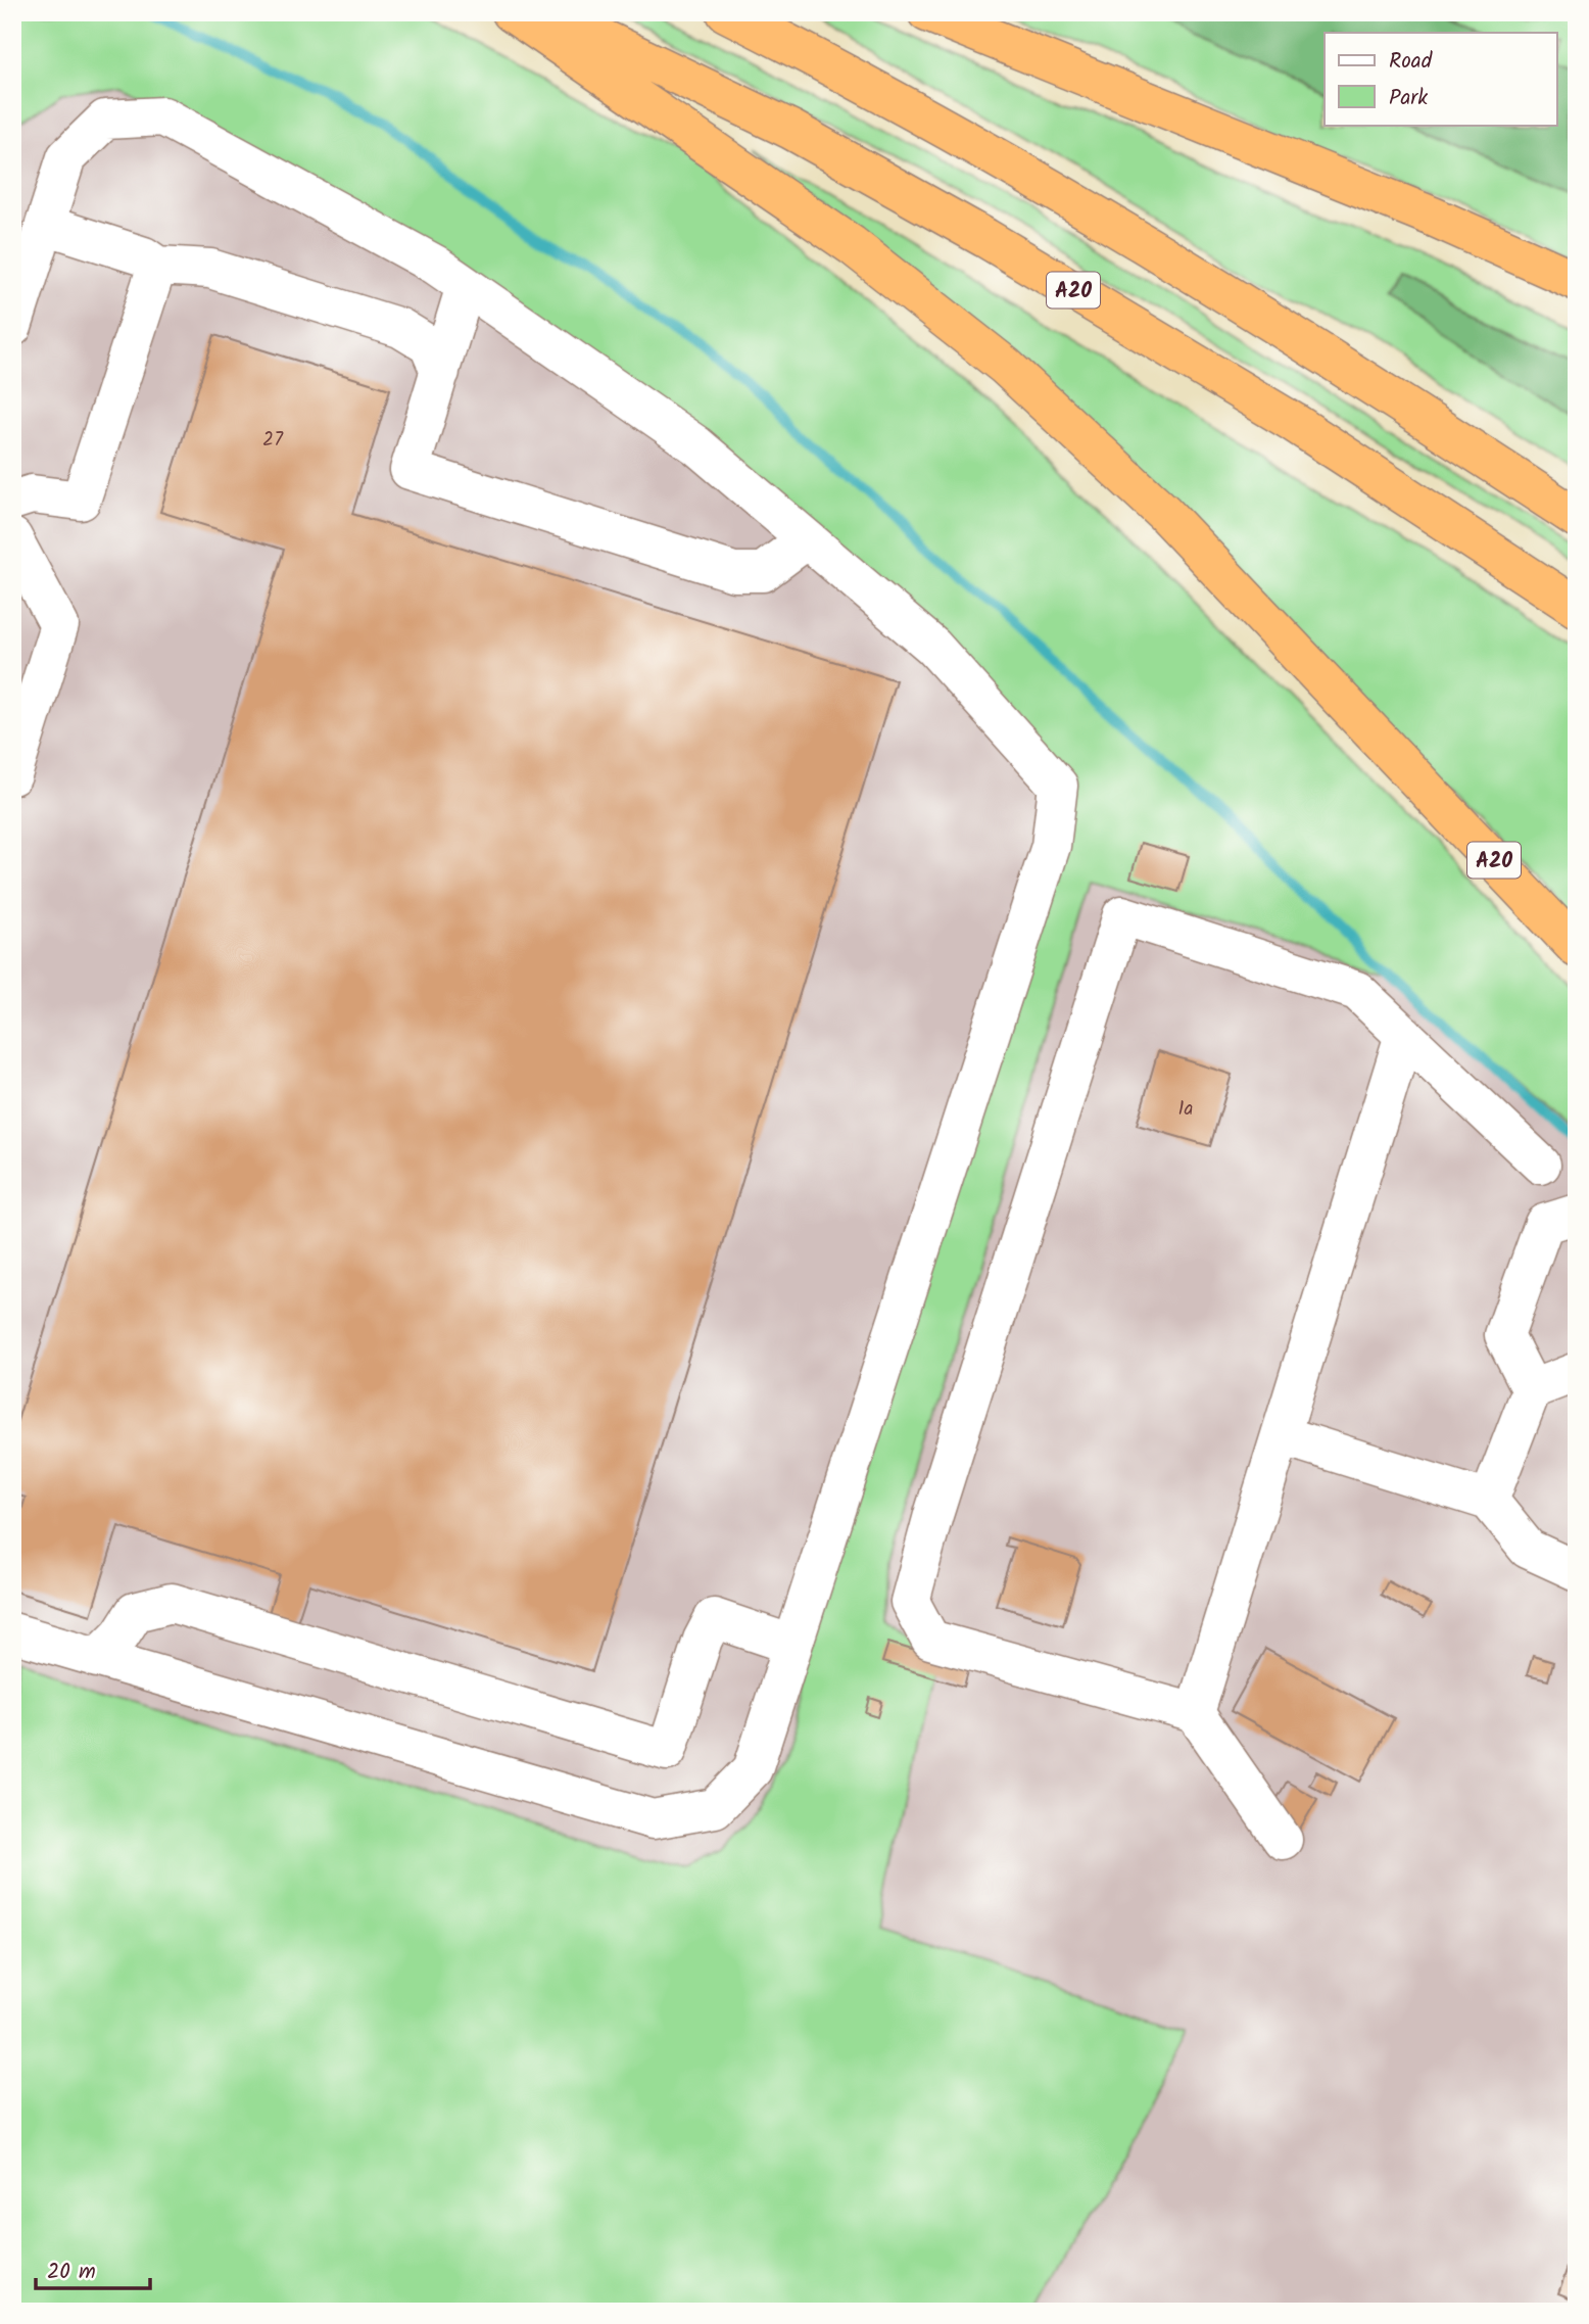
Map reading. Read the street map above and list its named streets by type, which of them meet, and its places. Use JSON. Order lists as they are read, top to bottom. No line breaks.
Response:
{"streets":{"highway":["A20"]},"house_numbers":["27","1a"],"legend":["Road","Park"],"scale_bar":"20 m"}
